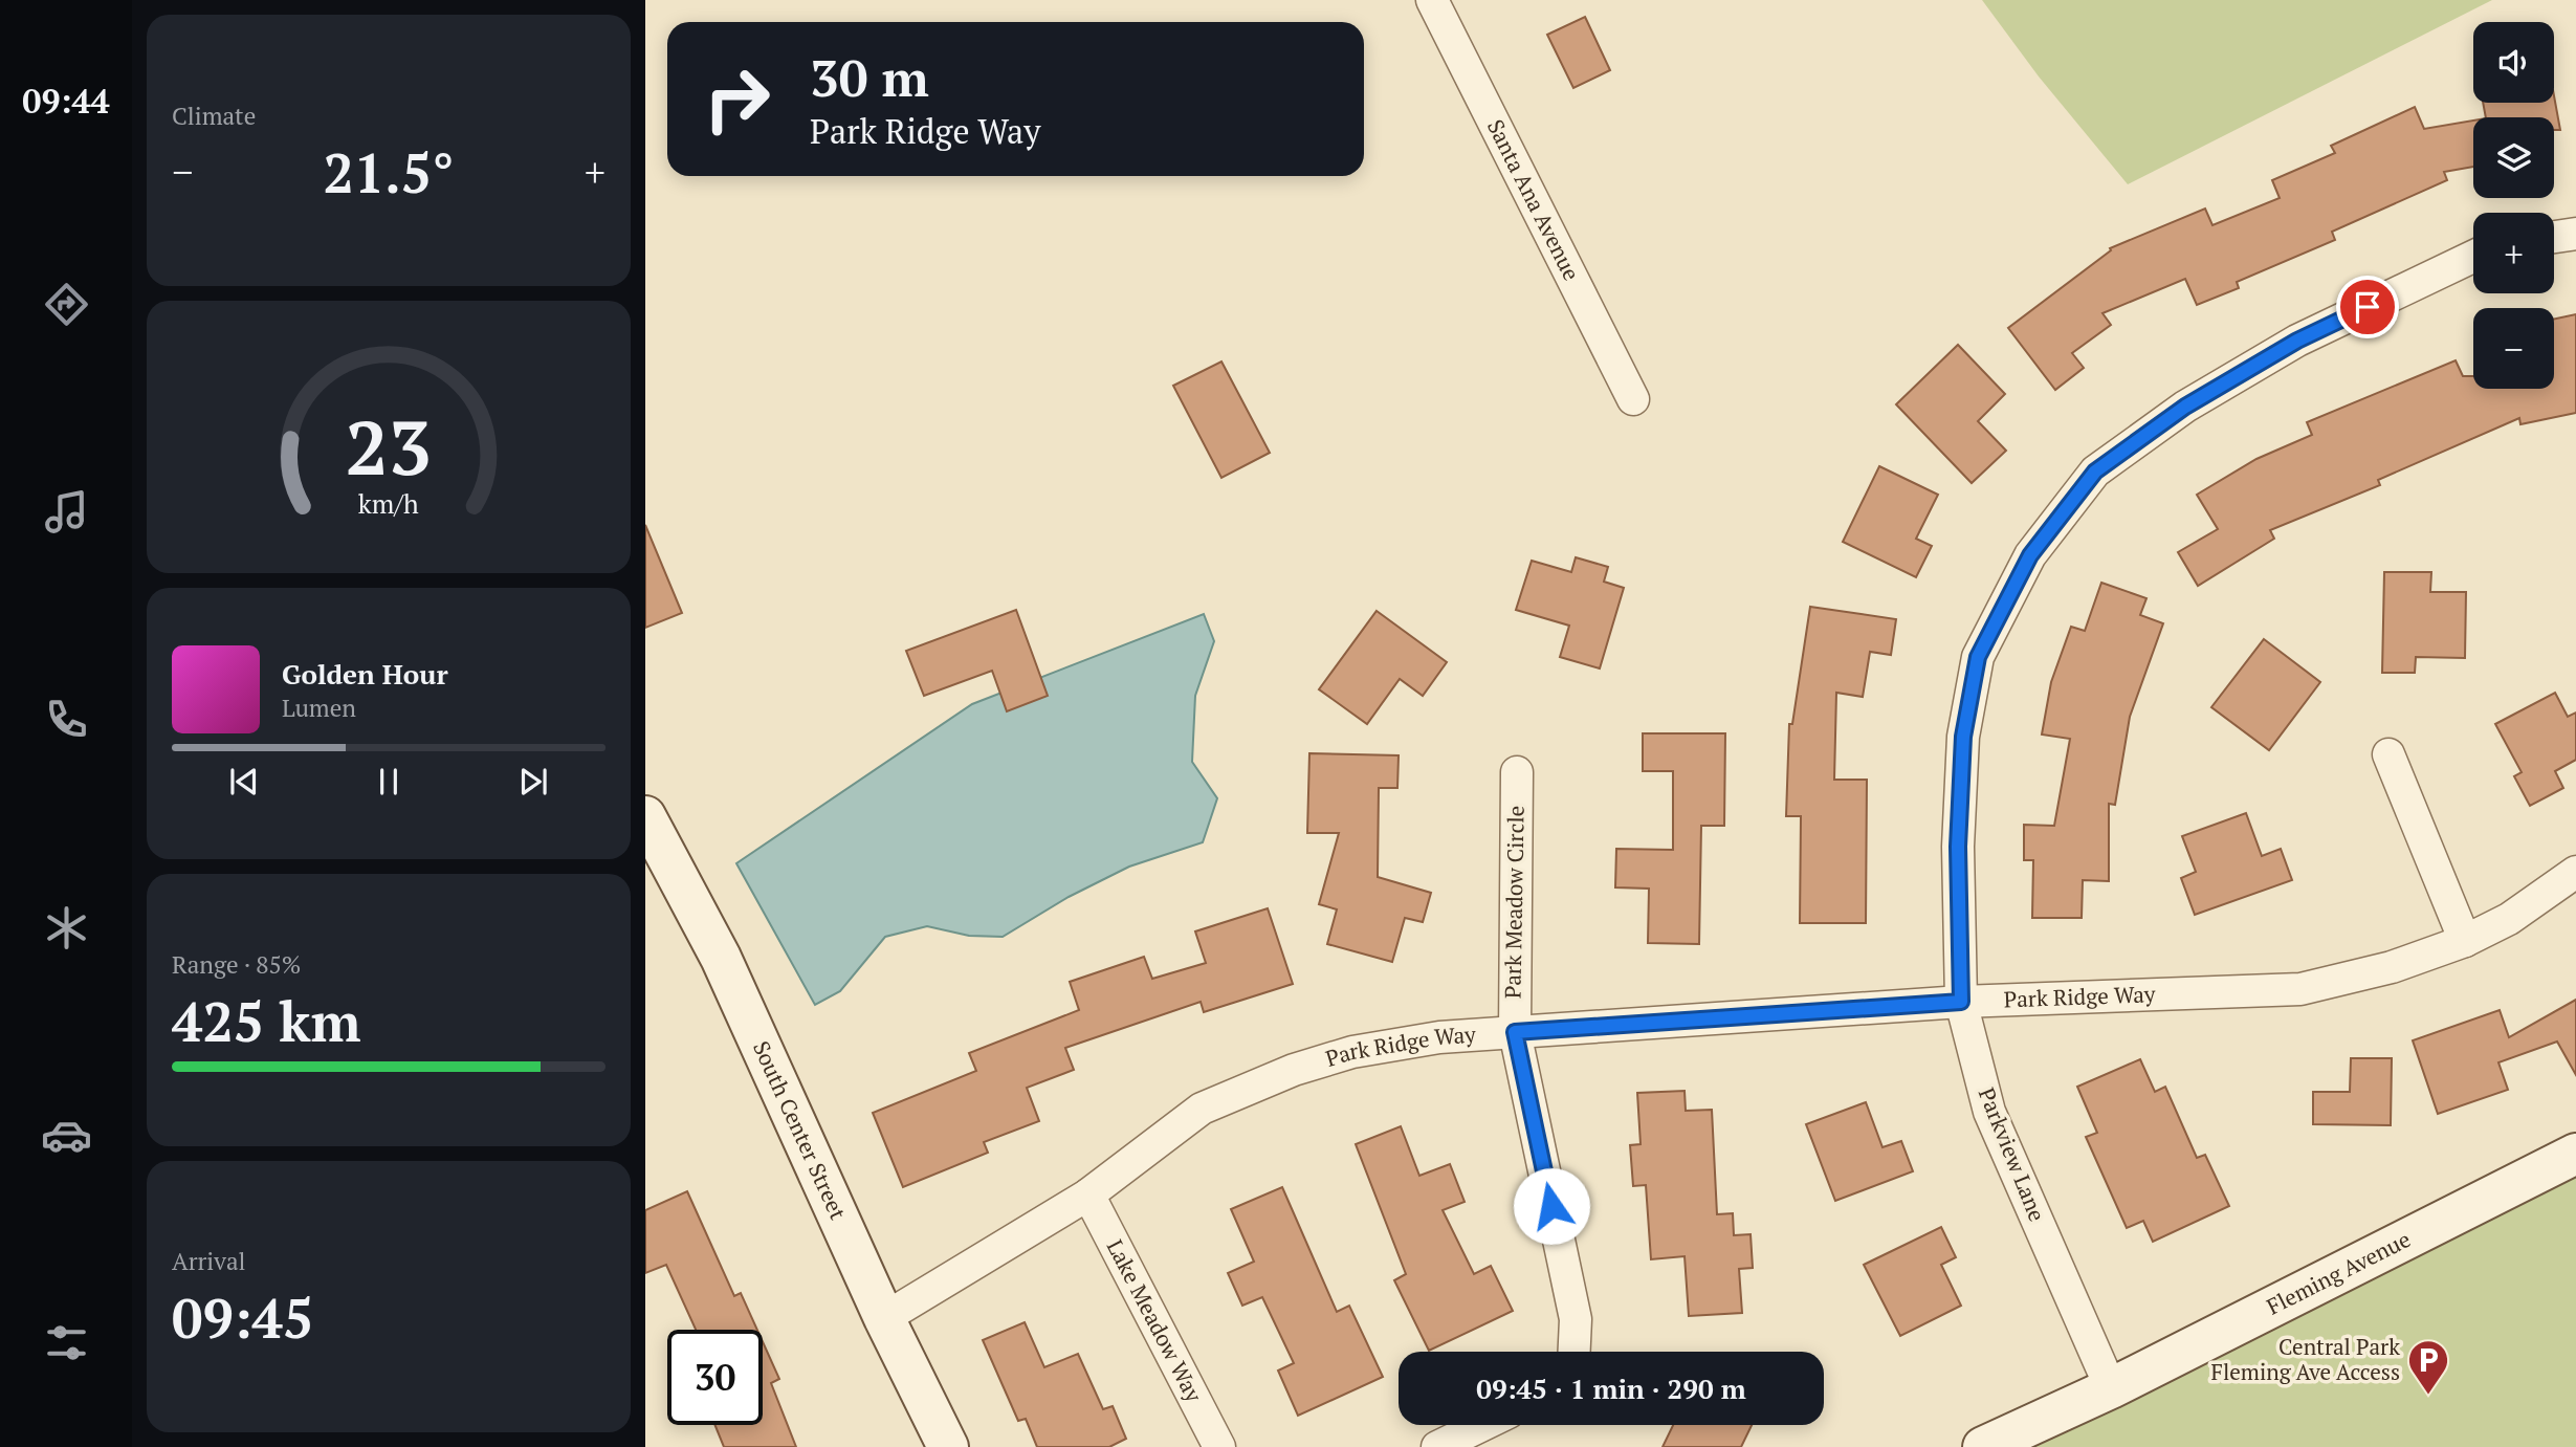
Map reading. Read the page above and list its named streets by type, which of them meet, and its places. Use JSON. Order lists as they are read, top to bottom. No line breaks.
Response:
{"streets":{"street":["Santa Ana Avenue","Park Meadow Circle","Park Ridge Way","South Center Street","Parkview Lane","Fleming Avenue","Lake Meadow Way"]},"crossings":[["Park Meadow Circle","Park Ridge Way"],["Park Ridge Way","South Center Street"],["Park Ridge Way","Parkview Lane"],["Park Ridge Way","Lake Meadow Way"],["Parkview Lane","Fleming Avenue"]],"places":{"parking":["Central Park Fleming Ave Access"]},"page":{"tabs":"09:44","tile":["Climate",["Range · 85%","425 km"],["Arrival","09:45"]],"map_buttons":["+","−"],"turn":["30 m","Park Ridge Way"],"heat":["−","21.5°","+"],"song":["Golden Hour","Lumen"],"limit":"30","trip":"09:45 · 1 min · 290 m","gauge":["23","km/h"]}}
